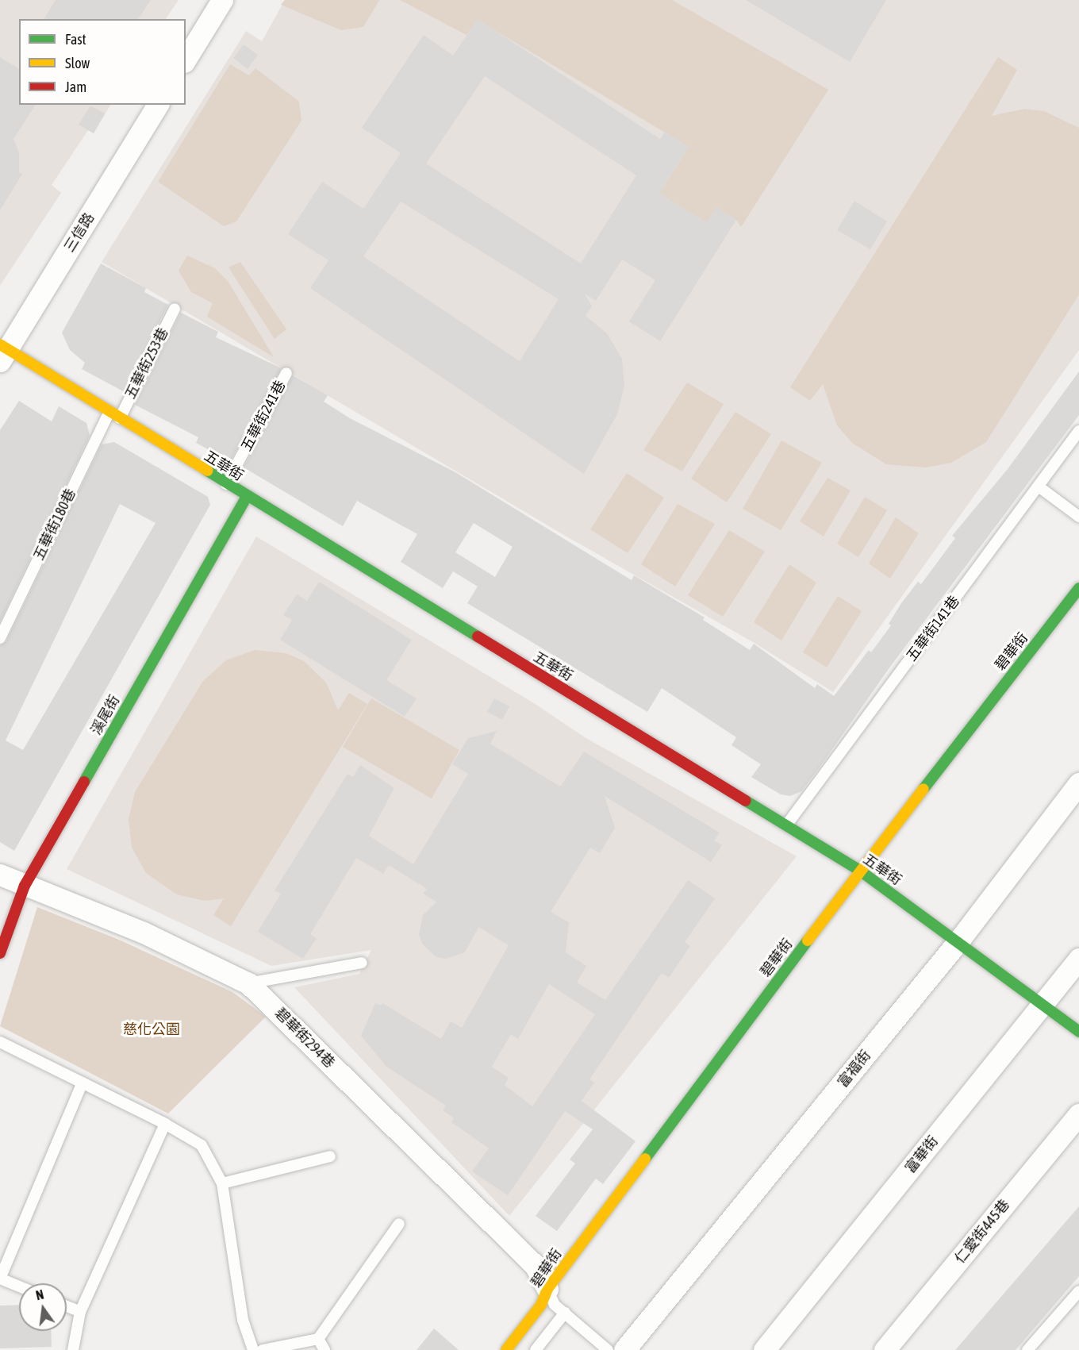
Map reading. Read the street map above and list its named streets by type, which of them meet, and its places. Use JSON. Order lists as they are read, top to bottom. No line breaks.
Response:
{"streets":{"street":["三信路","五華街","碧華街","溪尾街","碧華街294巷","富福街","富華街","仁愛街445巷"],"lane":["五華街253巷","五華街241巷","五華街180巷","五華街141巷"]},"crossings":[["三信路","五華街"],["五華街253巷","五華街"],["五華街241巷","五華街"],["五華街","五華街180巷"],["五華街","五華街141巷"],["五華街","碧華街"],["五華街","溪尾街"],["五華街","富福街"],["五華街","富華街"],["碧華街","碧華街294巷"],["溪尾街","碧華街294巷"]],"parks":["慈化公園"],"legend":["Fast","Slow","Jam"],"north":"top"}
